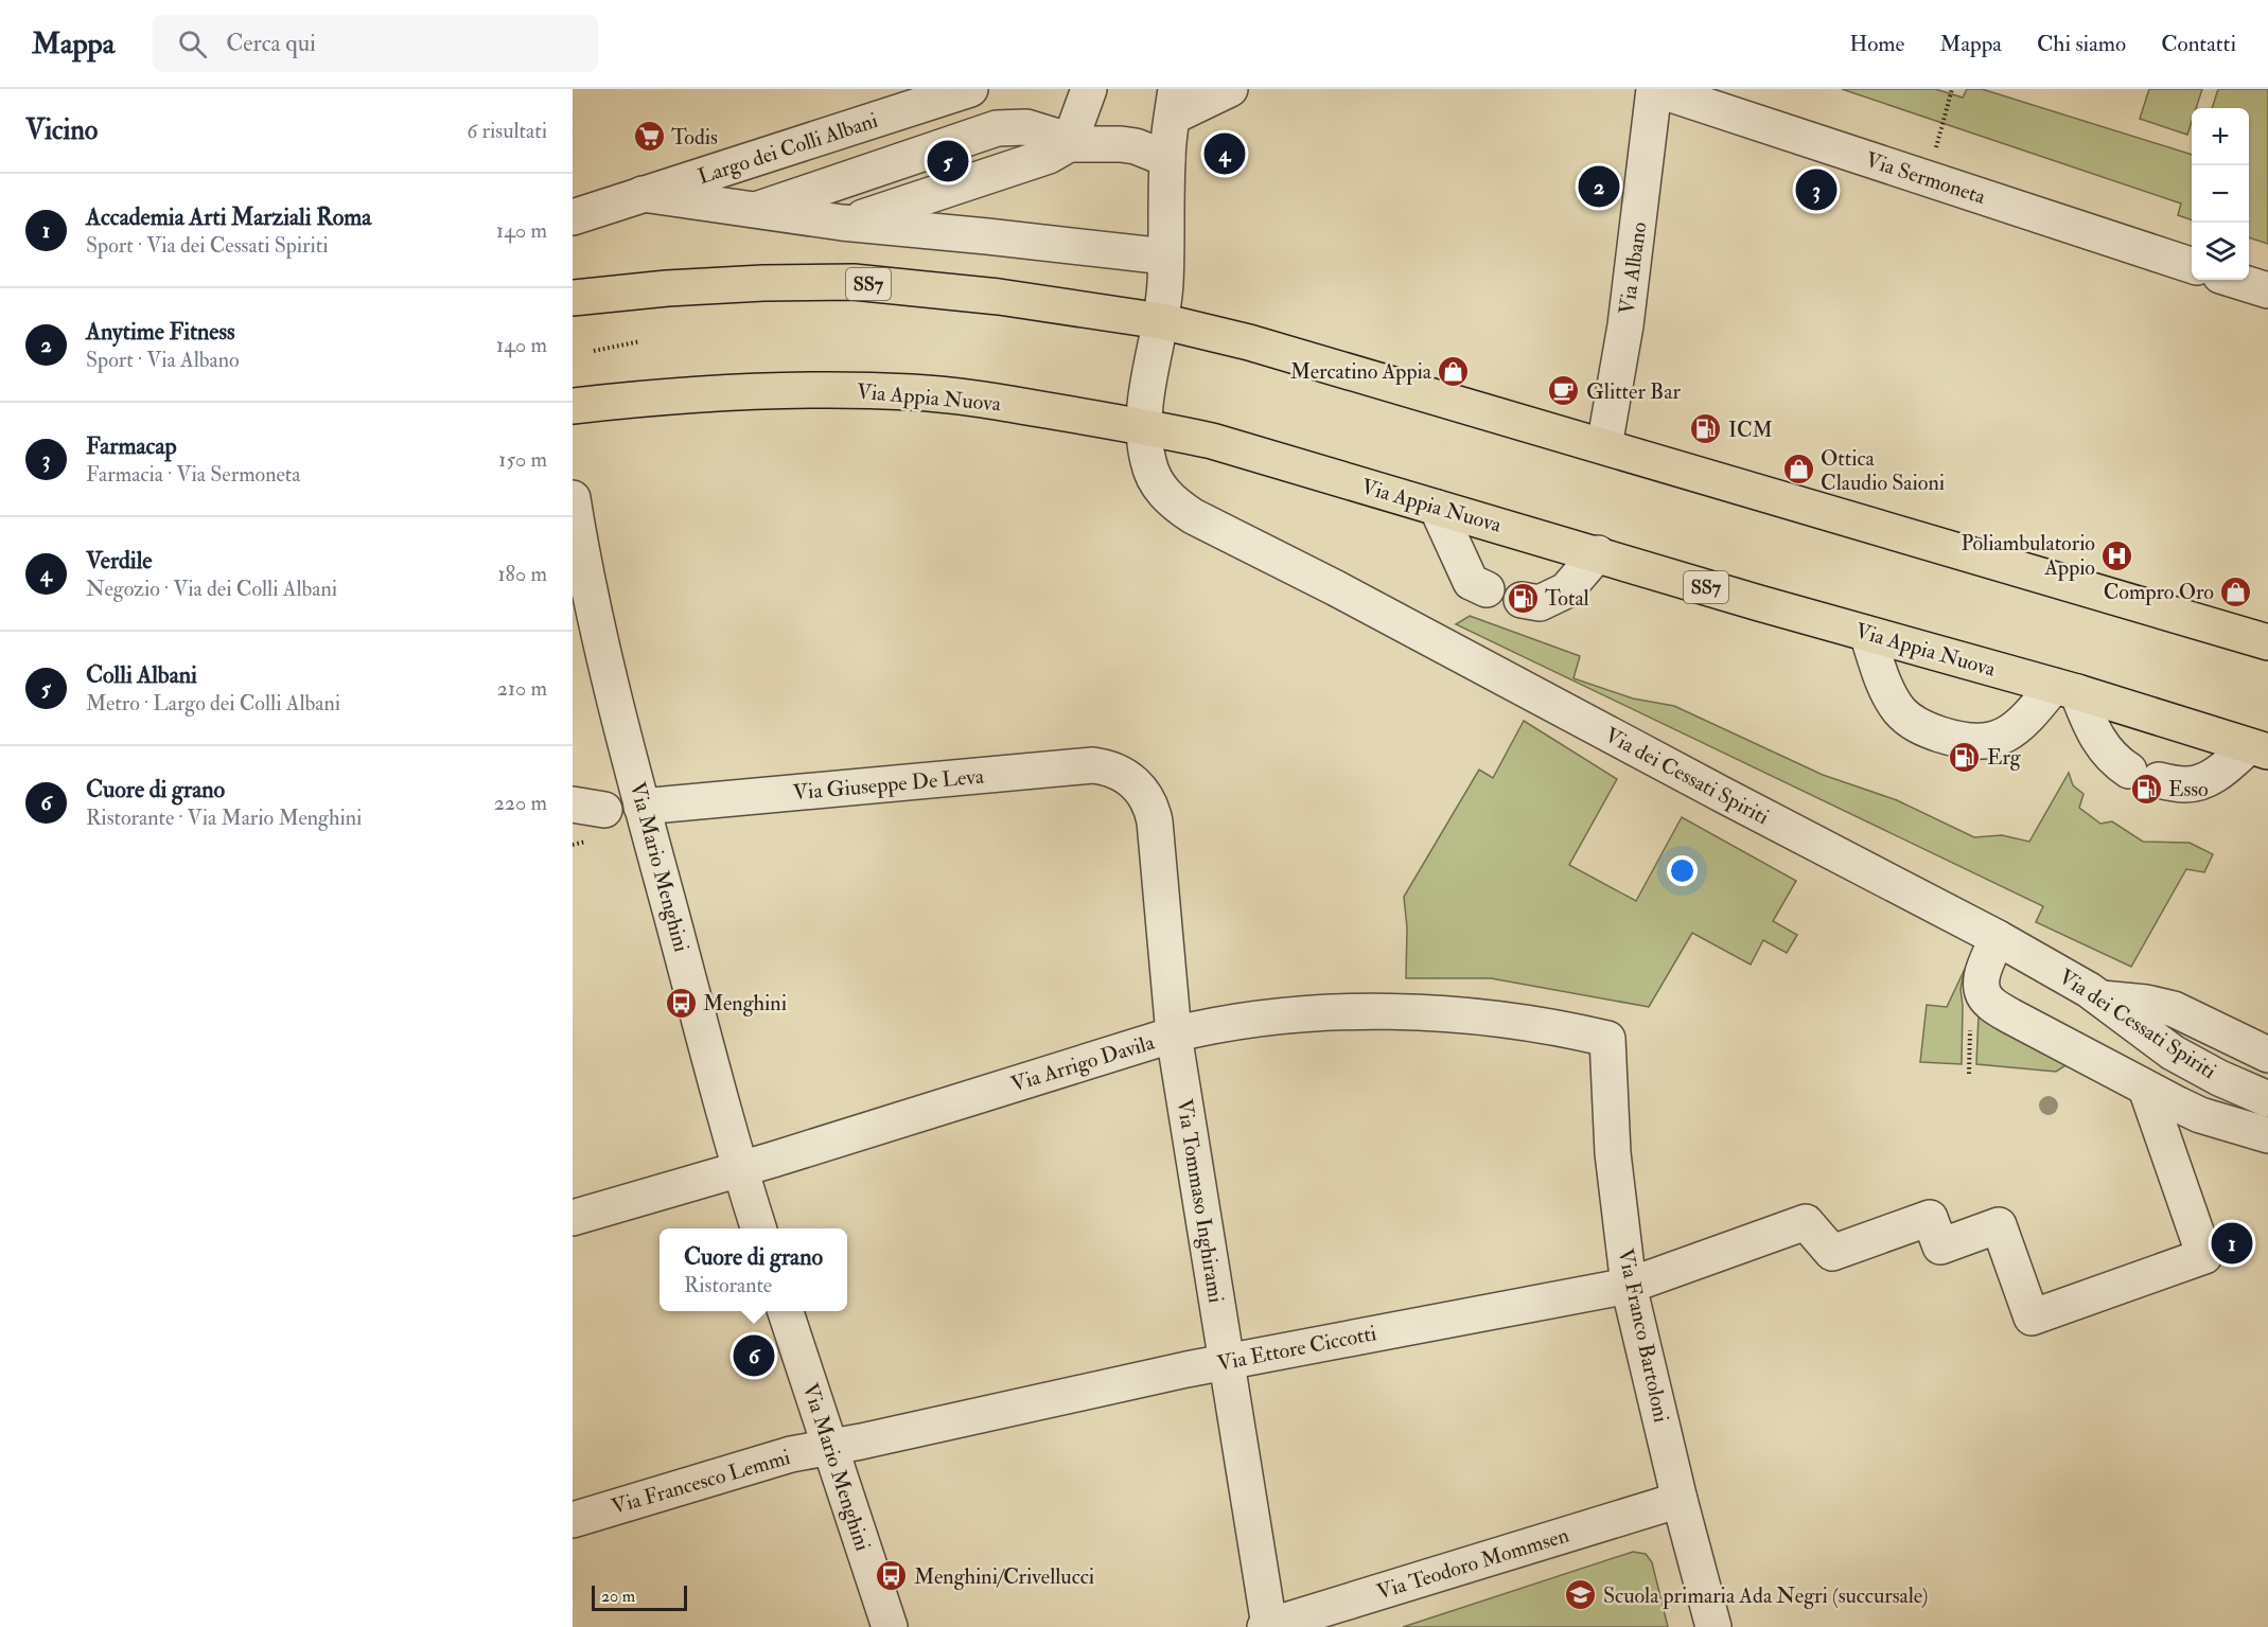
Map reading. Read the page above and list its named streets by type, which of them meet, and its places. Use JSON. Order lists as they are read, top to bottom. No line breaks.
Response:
{"streets":{"main road":["SS7","Via Appia Nuova"],"street":["Largo dei Colli Albani","Via Sermoneta","Via Albano","Via dei Cessati Spiriti","Via Giuseppe De Leva","Via Mario Menghini","Via Arrigo Davila","Via Tommaso Inghirami","Via Franco Bartoloni","Via Ettore Ciccotti","Via Francesco Lemmi","Via Teodoro Mommsen"]},"crossings":[["Via Sermoneta","Via Albano"],["Via Albano","SS7"],["SS7","Via dei Cessati Spiriti"],["Via Appia Nuova","Via dei Cessati Spiriti"],["Via Giuseppe De Leva","Via Mario Menghini"],["Via Giuseppe De Leva","Via Tommaso Inghirami"],["Via Mario Menghini","Via Arrigo Davila"],["Via Mario Menghini","Via Ettore Ciccotti"],["Via Mario Menghini","Via Francesco Lemmi"],["Via Arrigo Davila","Via Tommaso Inghirami"],["Via Arrigo Davila","Via Franco Bartoloni"],["Via Tommaso Inghirami","Via Ettore Ciccotti"],["Via Tommaso Inghirami","Via Teodoro Mommsen"],["Via Franco Bartoloni","Via Ettore Ciccotti"],["Via Franco Bartoloni","Via Teodoro Mommsen"],["Via Ettore Ciccotti","Via Francesco Lemmi"]],"places":{"supermarket":["Todis"],"shop":["Mercatino Appia","Ottica Claudio Saioni","Compro Oro"],"cafe":["Glitter Bar"],"fuel station":["ICM","Total","Erg","Esso"],"hospital":["Poliambulatorio Appio"],"bus stop":["Menghini","Menghini/Crivellucci"],"school or university":["Scuola primaria Ada Negri (succursale)"]},"scale_bar":"20 m","page":{"header":"Mappa","search":"Cerca qui","nav":["Home","Mappa","Chi siamo","Contatti"],"heading":["Vicino","6 risultati"],"map_buttons":["+","−"],"pins":["4","5","2","3","1","6"],"list":[{"mark":"1","name":"Accademia Arti Marziali Roma","note":"Sport · Via dei Cessati Spiriti","value":"140 m"},{"mark":"2","name":"Anytime Fitness","note":"Sport · Via Albano","value":"140 m"},{"mark":"3","name":"Farmacap","note":"Farmacia · Via Sermoneta","value":"150 m"},{"mark":"4","name":"Verdile","note":"Negozio · Via dei Colli Albani","value":"180 m"},{"mark":"5","name":"Colli Albani","note":"Metro · Largo dei Colli Albani","value":"210 m"},{"mark":"6","name":"Cuore di grano","note":"Ristorante · Via Mario Menghini","value":"220 m"}],"popup":["Cuore di grano","Ristorante"],"scale":"20 m"}}
